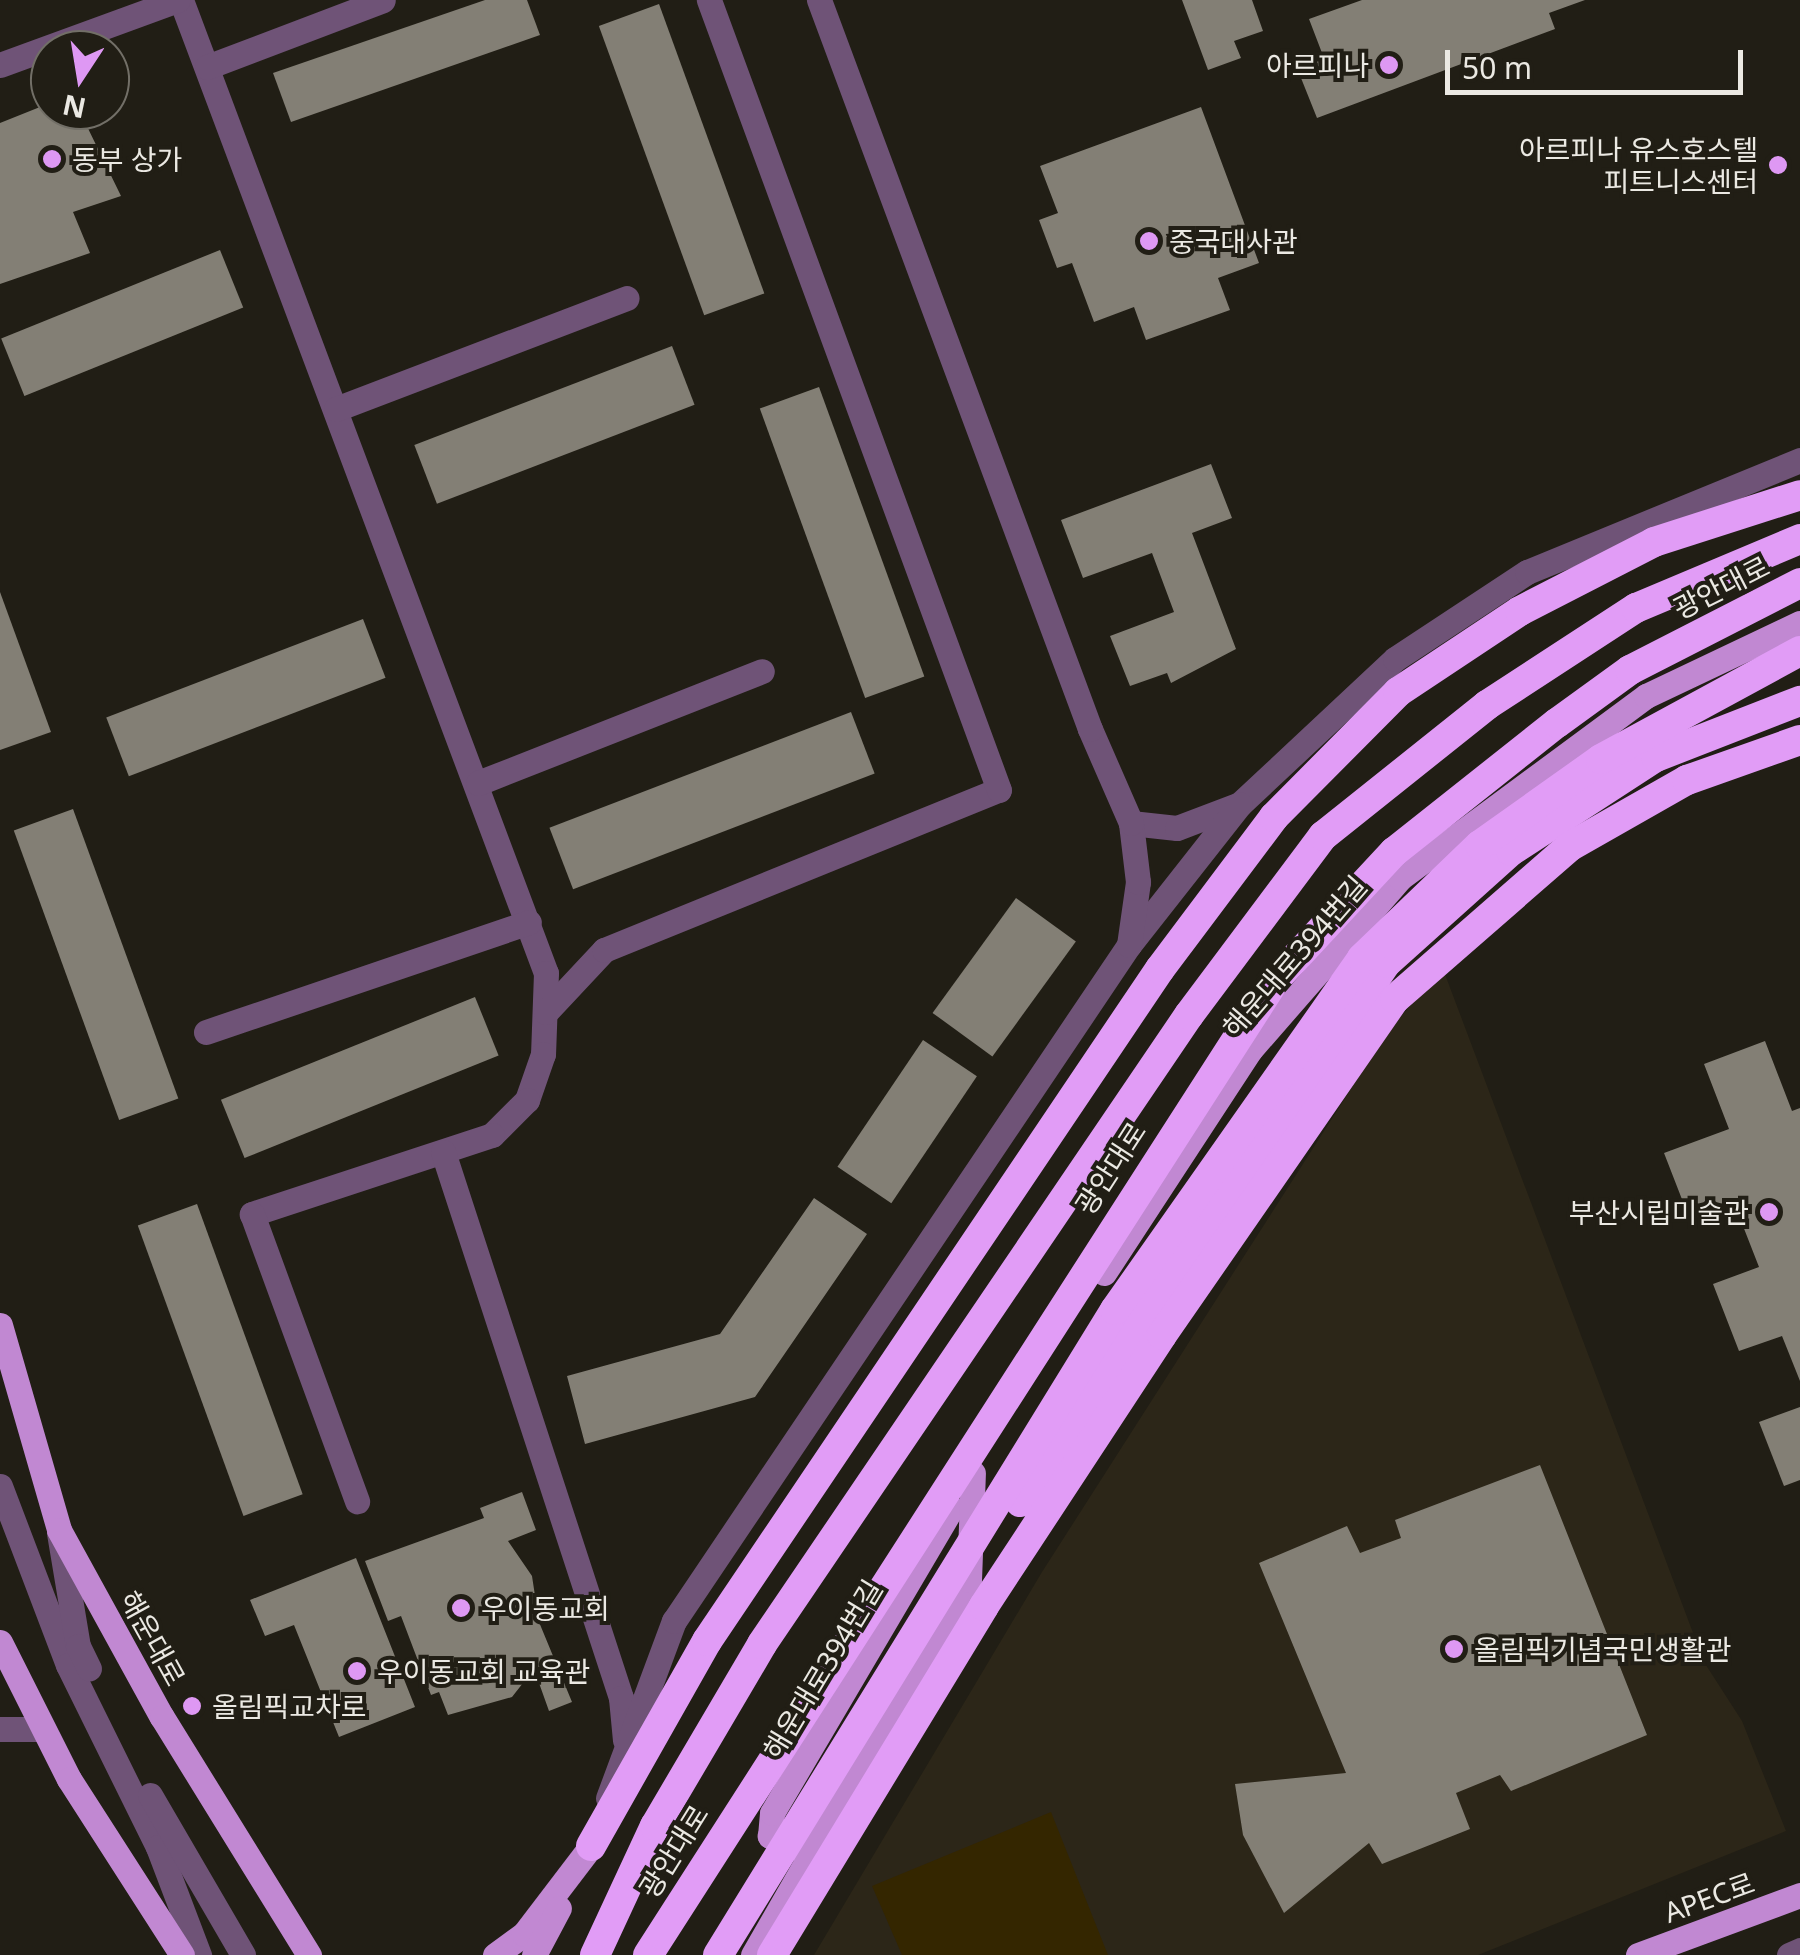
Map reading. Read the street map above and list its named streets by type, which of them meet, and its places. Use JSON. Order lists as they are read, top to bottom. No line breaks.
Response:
{"streets":{"highway":["광안대로"],"main road":["해운대로394번길","해운대로","APEC로"]},"places":["아르피나","동부 상가","아르피나 유스호스텔 피트니스센터","중국대사관","부산시립미술관","우이동교회","올림픽기념국민생활관","우이동교회 교육관","올림픽교차로"],"scale_bar":"50 m","north":"bottom"}
